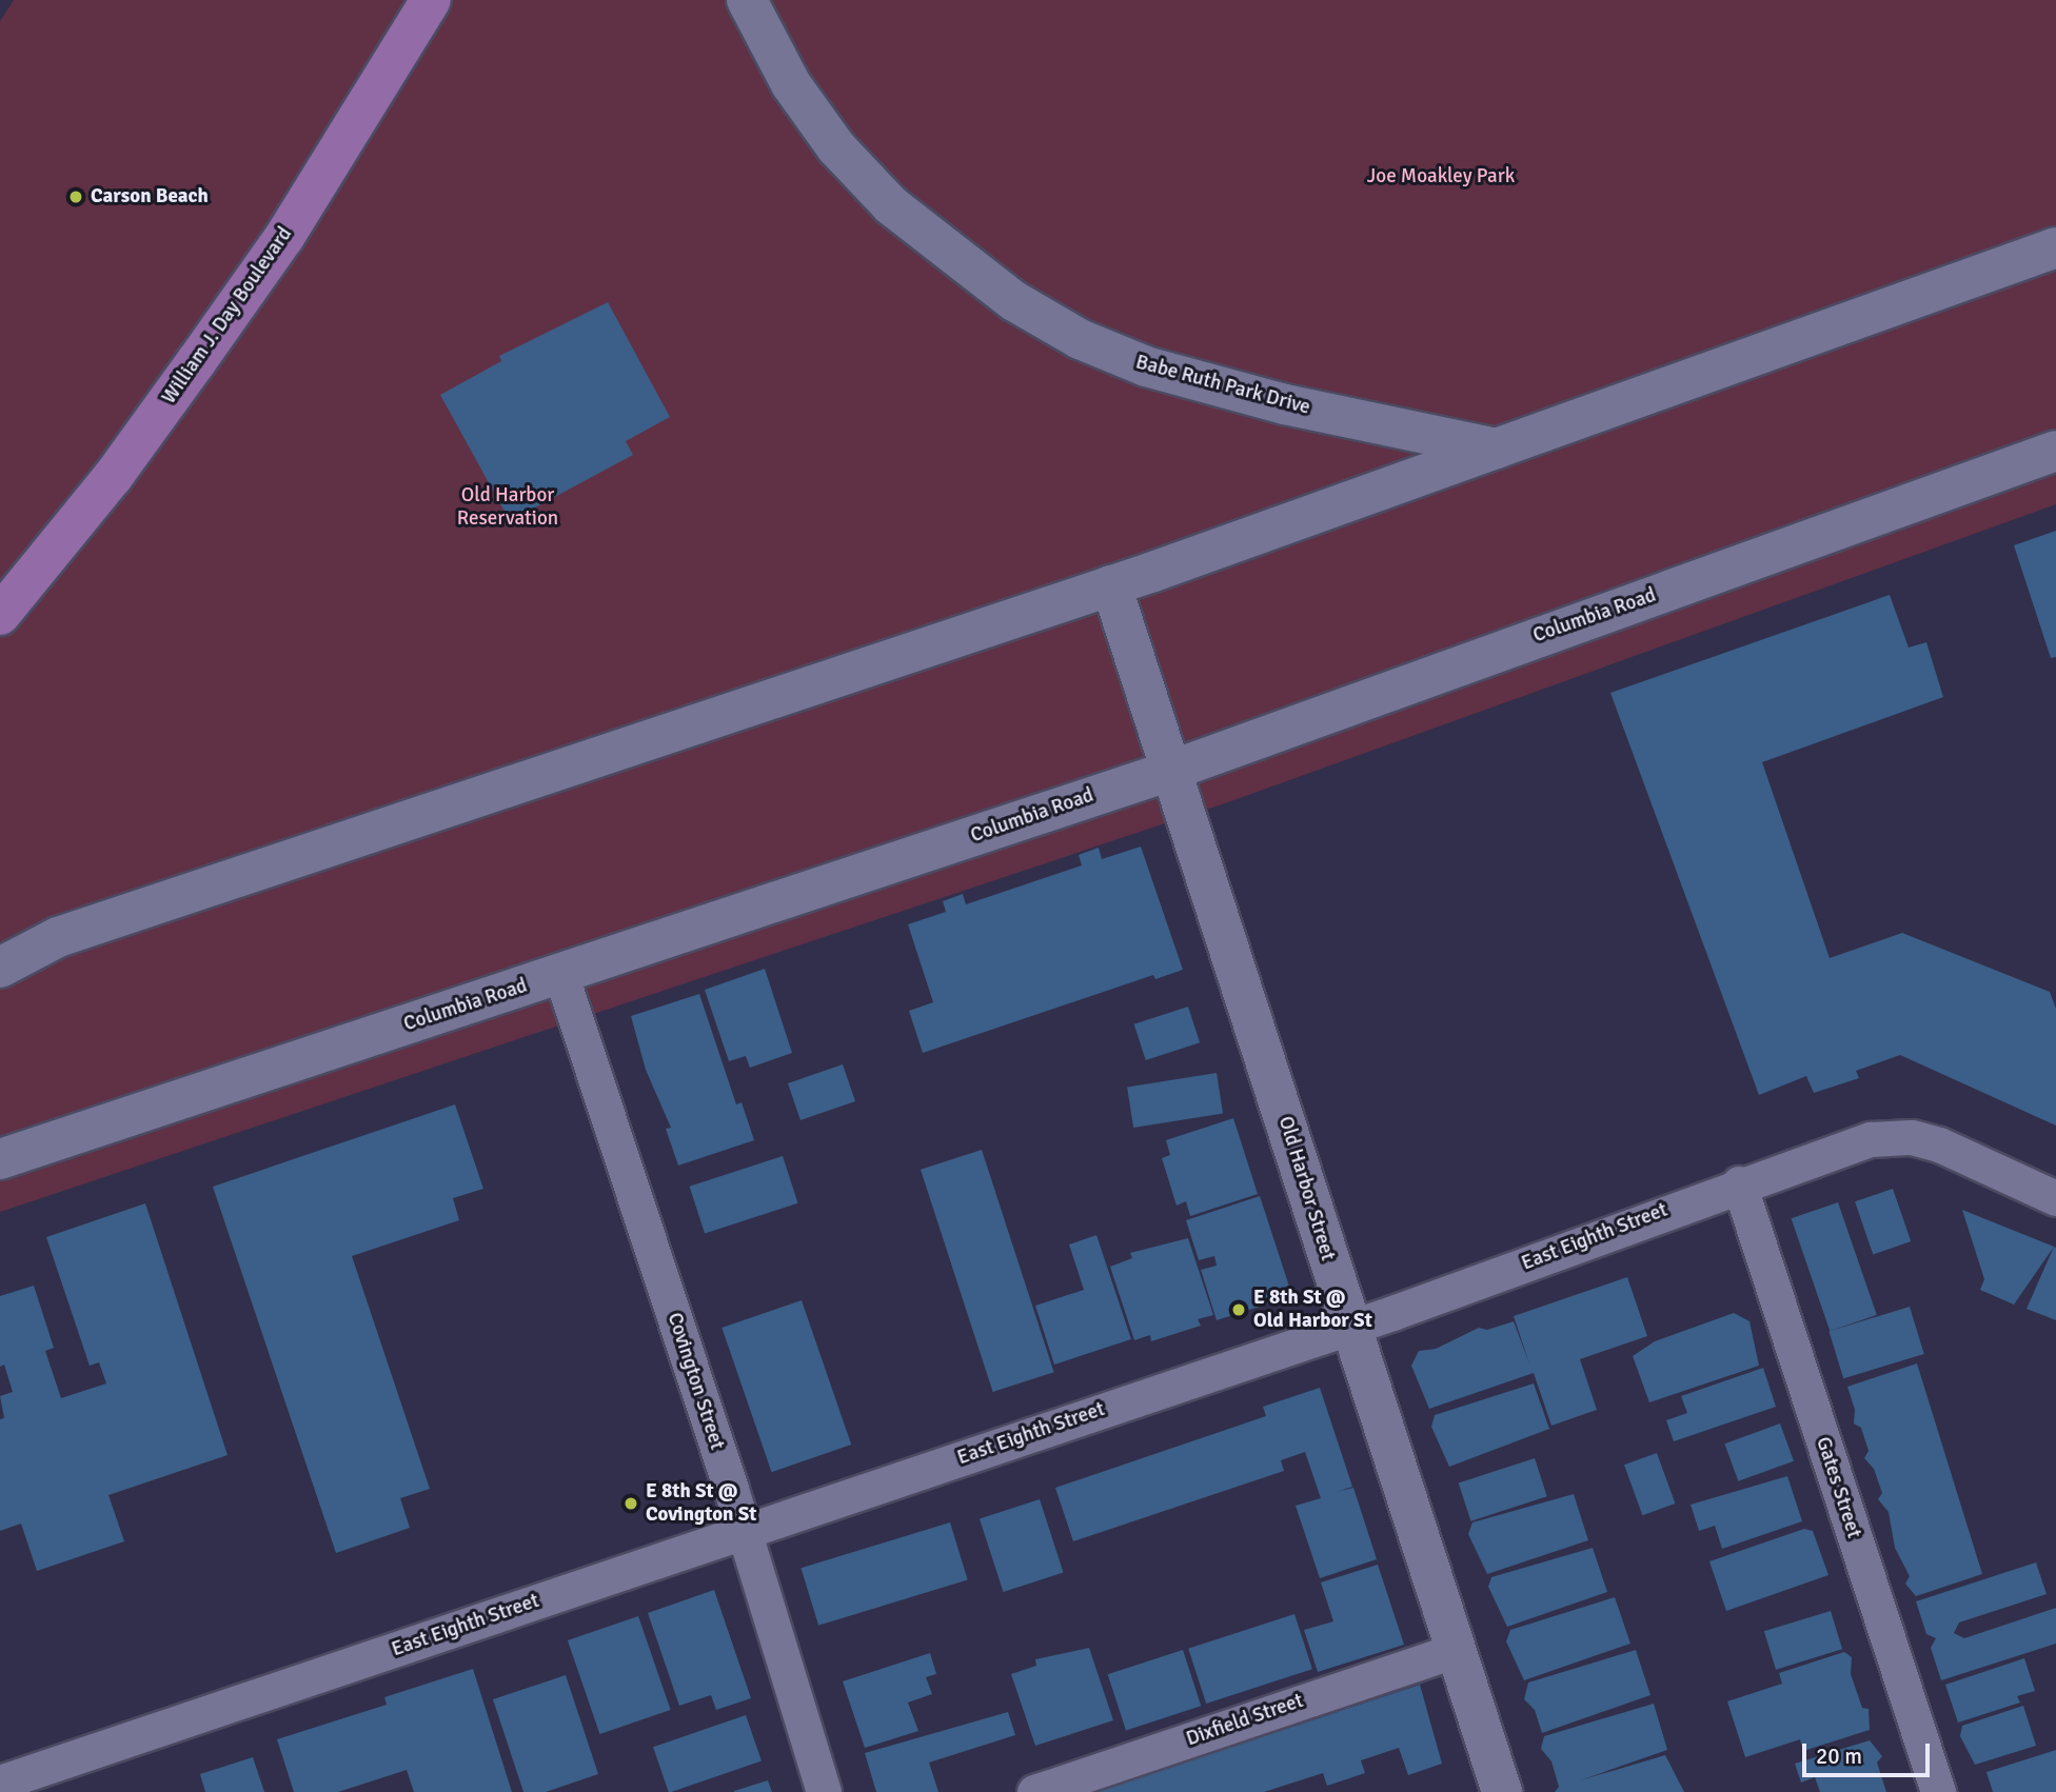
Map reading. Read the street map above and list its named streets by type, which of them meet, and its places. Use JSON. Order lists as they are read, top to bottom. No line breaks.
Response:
{"streets":{"main road":["William J. Day Boulevard","Babe Ruth Park Drive","Columbia Road","Old Harbor Street"],"street":["East Eighth Street","Covington Street","Gates Street","Dixfield Street"]},"crossings":[["Columbia Road","Old Harbor Street"],["Columbia Road","Covington Street"],["Old Harbor Street","East Eighth Street"],["Old Harbor Street","Dixfield Street"],["East Eighth Street","Covington Street"],["East Eighth Street","Gates Street"]],"parks":["Joe Moakley Park","Old Harbor Reservation"],"places":["Carson Beach","E 8th St @ Old Harbor St","E 8th St @ Covington St"],"scale_bar":"20 m"}
